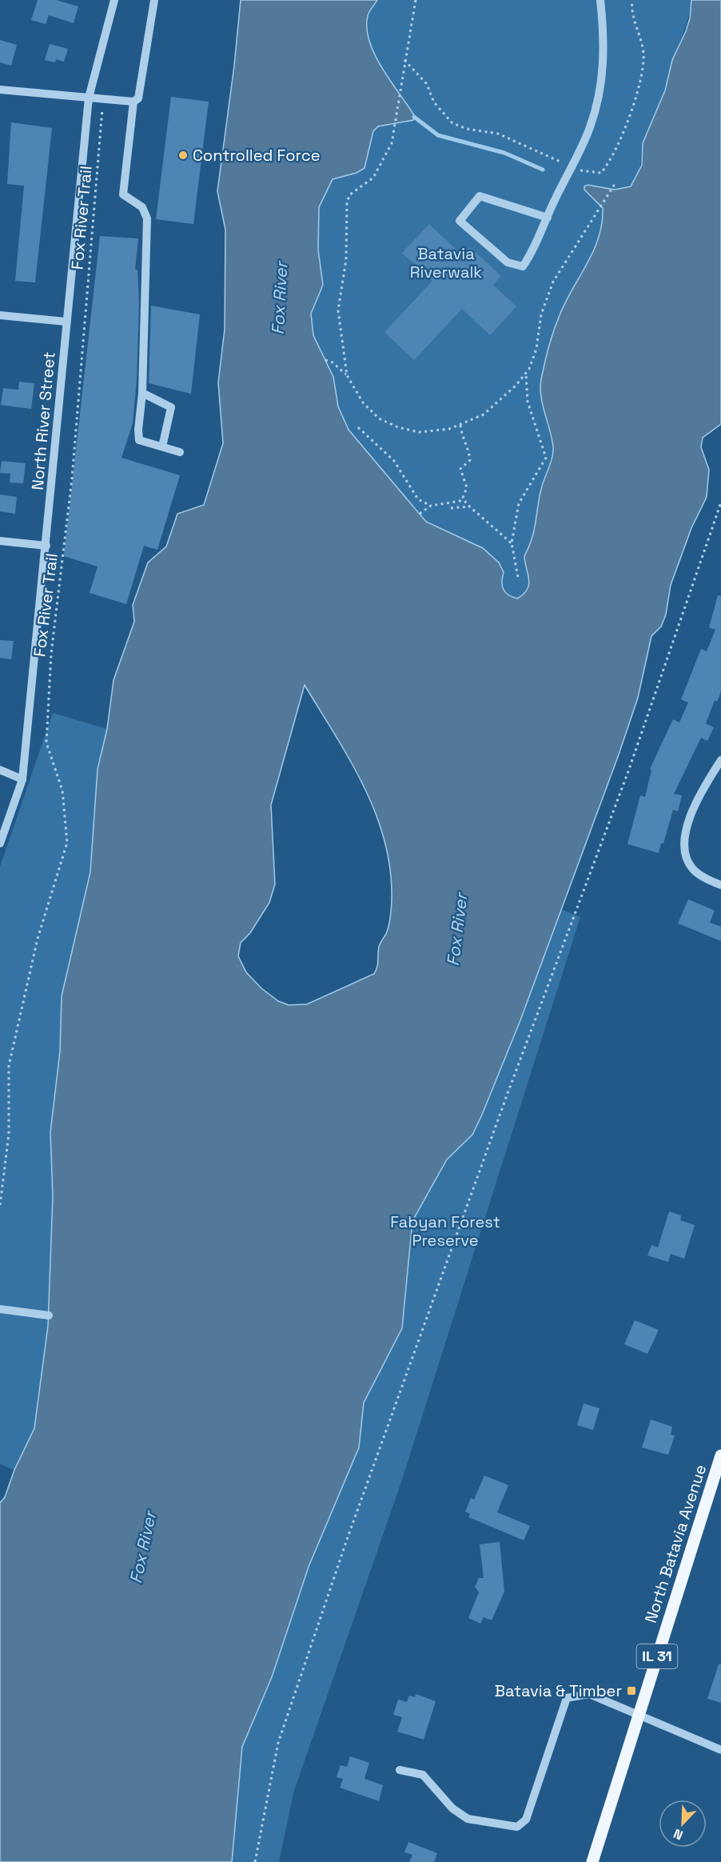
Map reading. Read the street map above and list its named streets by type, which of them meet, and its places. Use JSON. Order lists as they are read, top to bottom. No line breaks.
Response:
{"streets":{"main road":["North Batavia Avenue","IL 31"],"street":["North River Street"],"path":["Fox River Trail"]},"water":["Fox River"],"parks":["Batavia Riverwalk","Fabyan Forest Preserve"],"places":{"other":["Controlled Force"],"transit":["Batavia & Timber"]},"north":"bottom left"}
